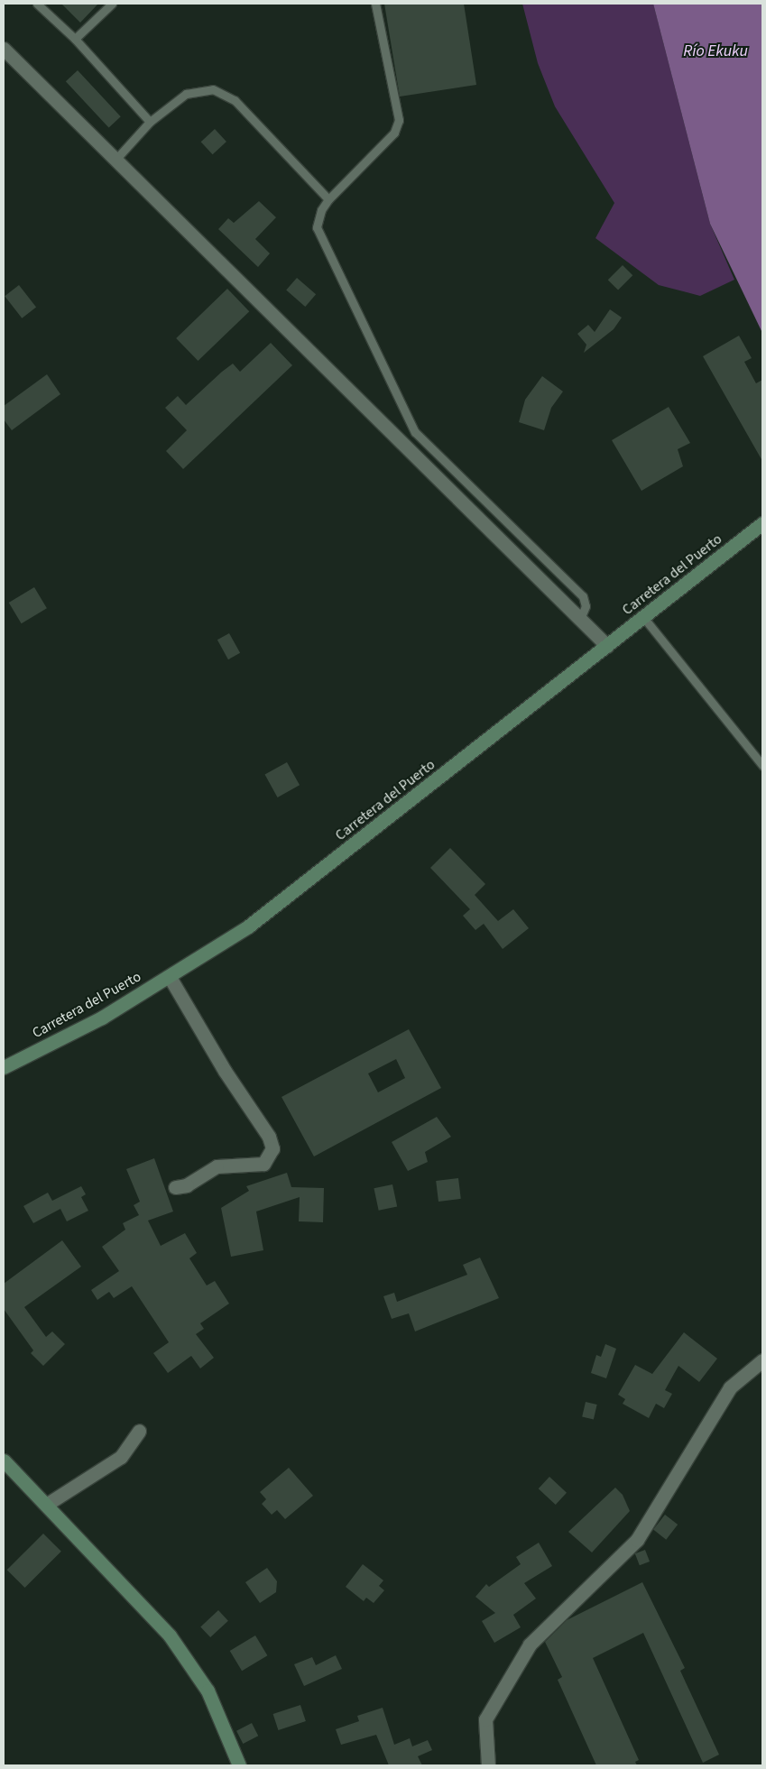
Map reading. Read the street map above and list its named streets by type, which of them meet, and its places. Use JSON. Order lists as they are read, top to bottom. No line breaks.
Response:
{"streets":{"main road":["Carretera del Puerto"]},"water":["Río Ekuku"]}
